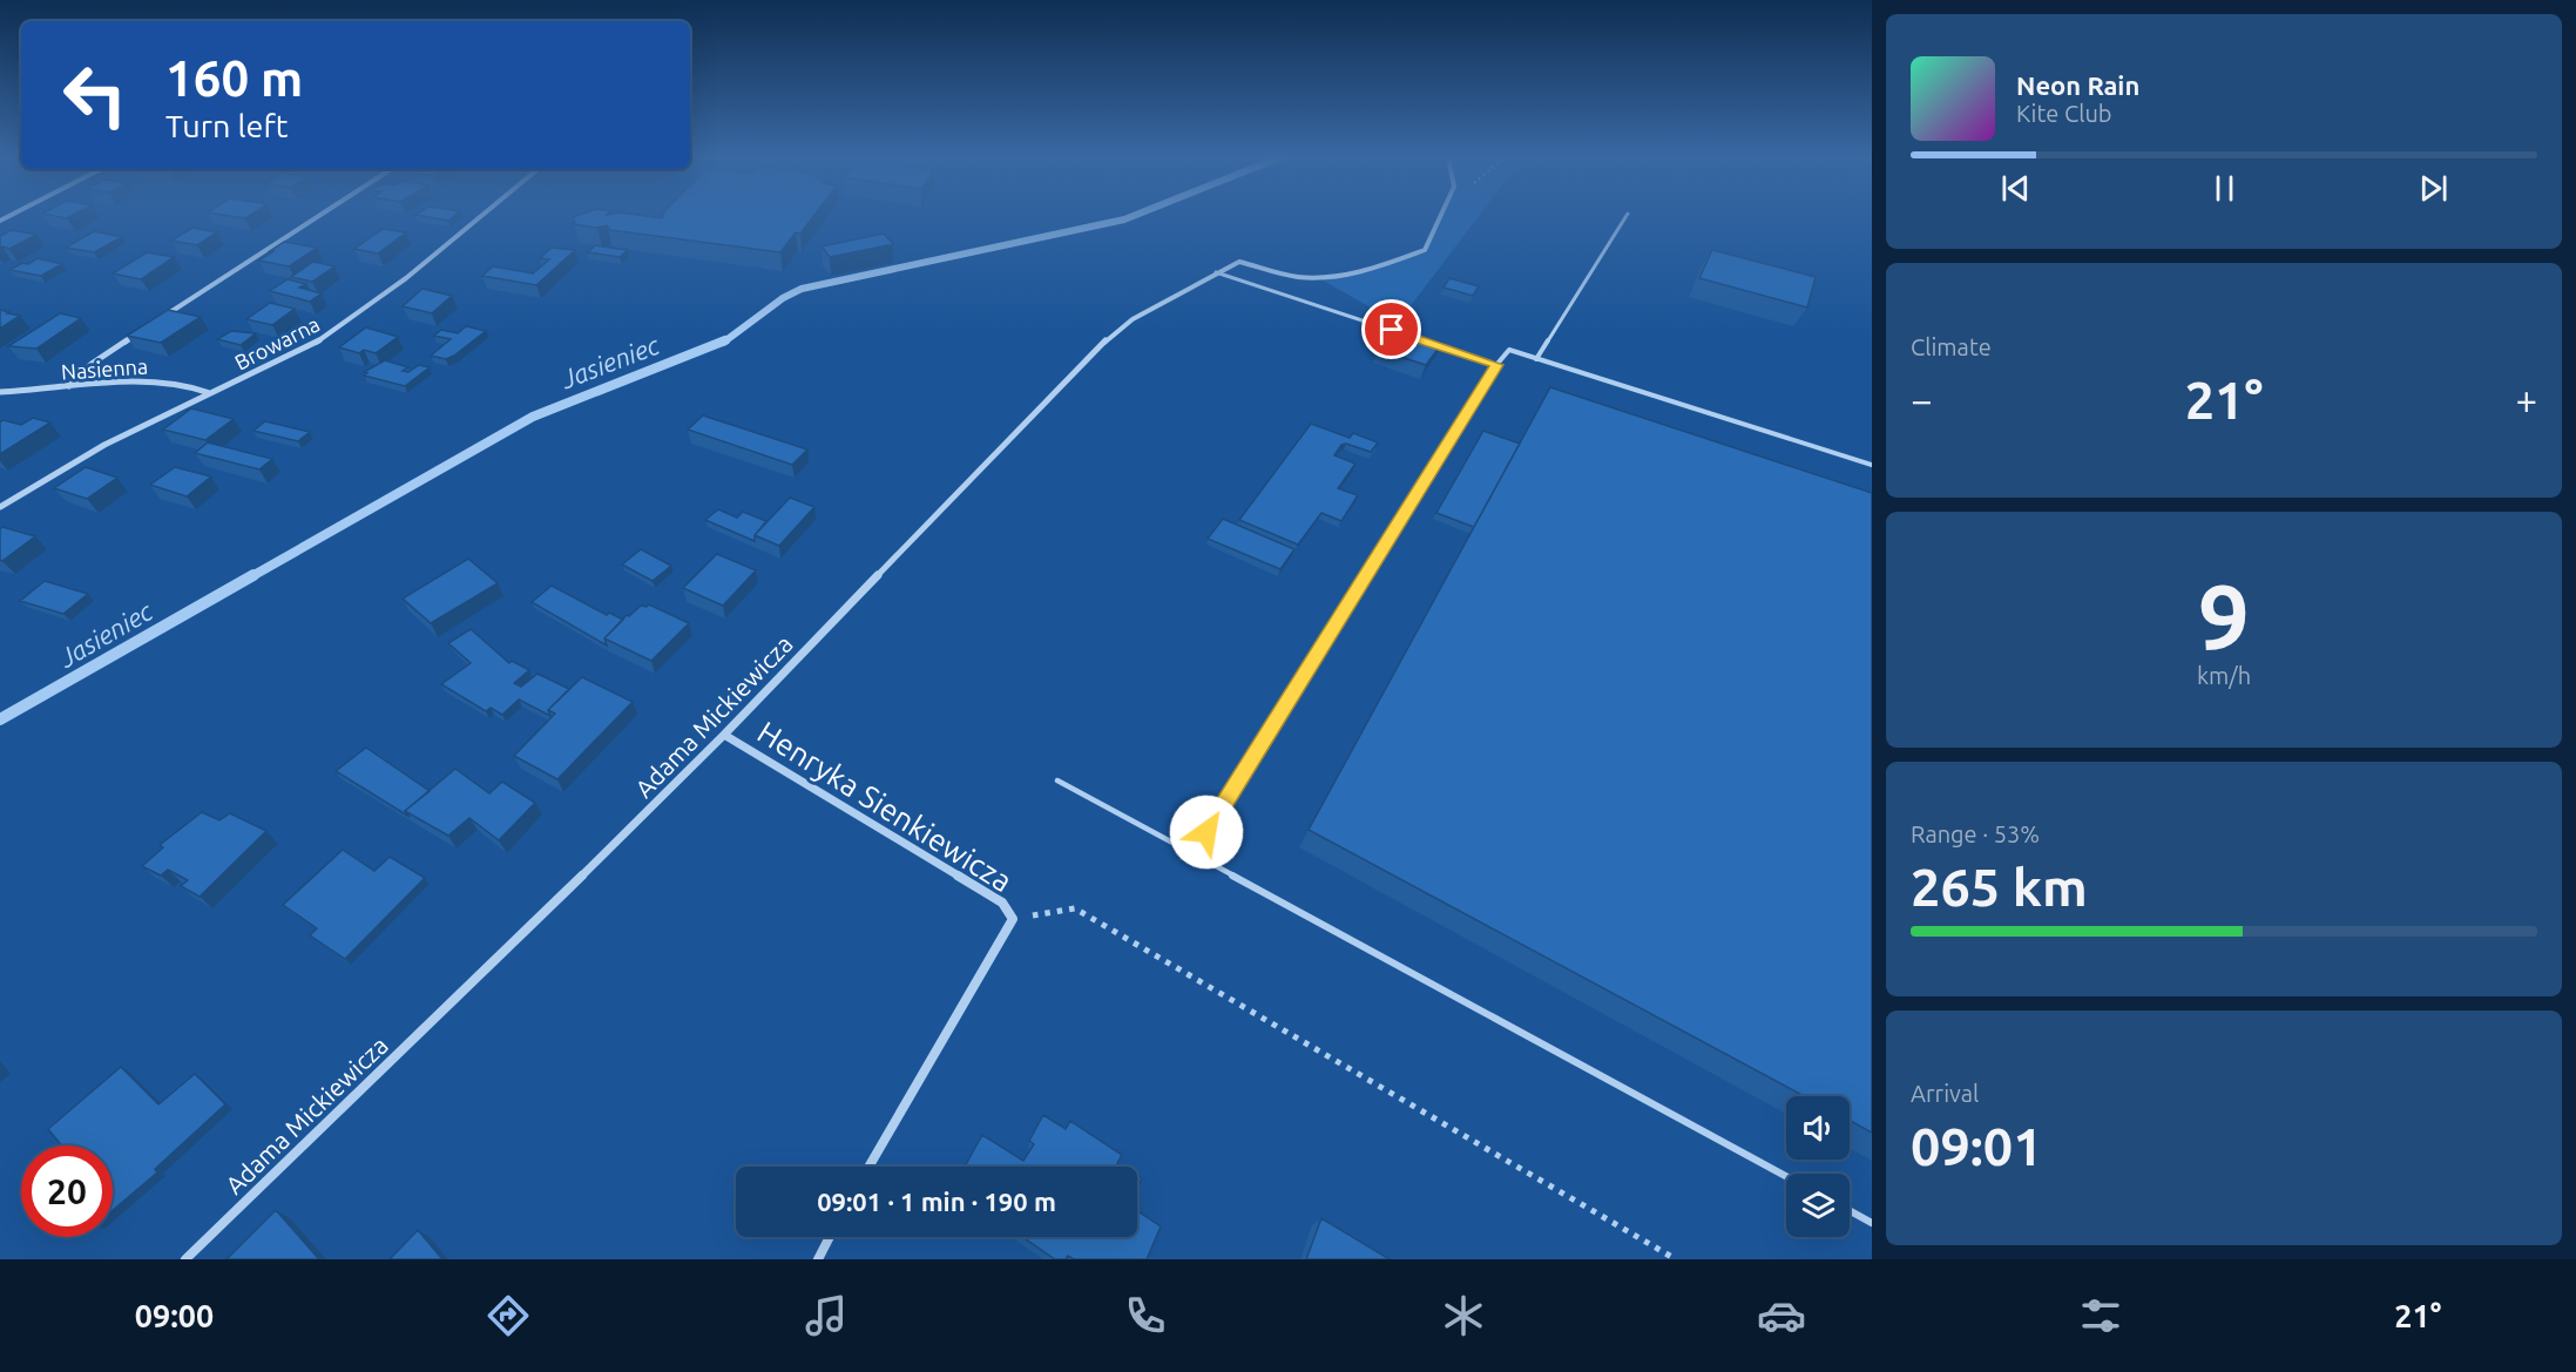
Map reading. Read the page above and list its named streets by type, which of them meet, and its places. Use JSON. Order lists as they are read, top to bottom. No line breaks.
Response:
{"streets":{"street":["Browarna","Nasienna","Adama Mickiewicza","Henryka Sienkiewicza"]},"crossings":[["Browarna","Nasienna"],["Adama Mickiewicza","Henryka Sienkiewicza"]],"water":["Jasieniec"],"page":{"turn":["160 m","Turn left"],"song":["Neon Rain","Kite Club"],"tile":["Climate",["9","km/h"],["Range · 53%","265 km"],["Arrival","09:01"]],"heat":["−","21°","+"],"limit":"20","trip":"09:01 · 1 min · 190 m","tabs":["09:00","21°"]}}
